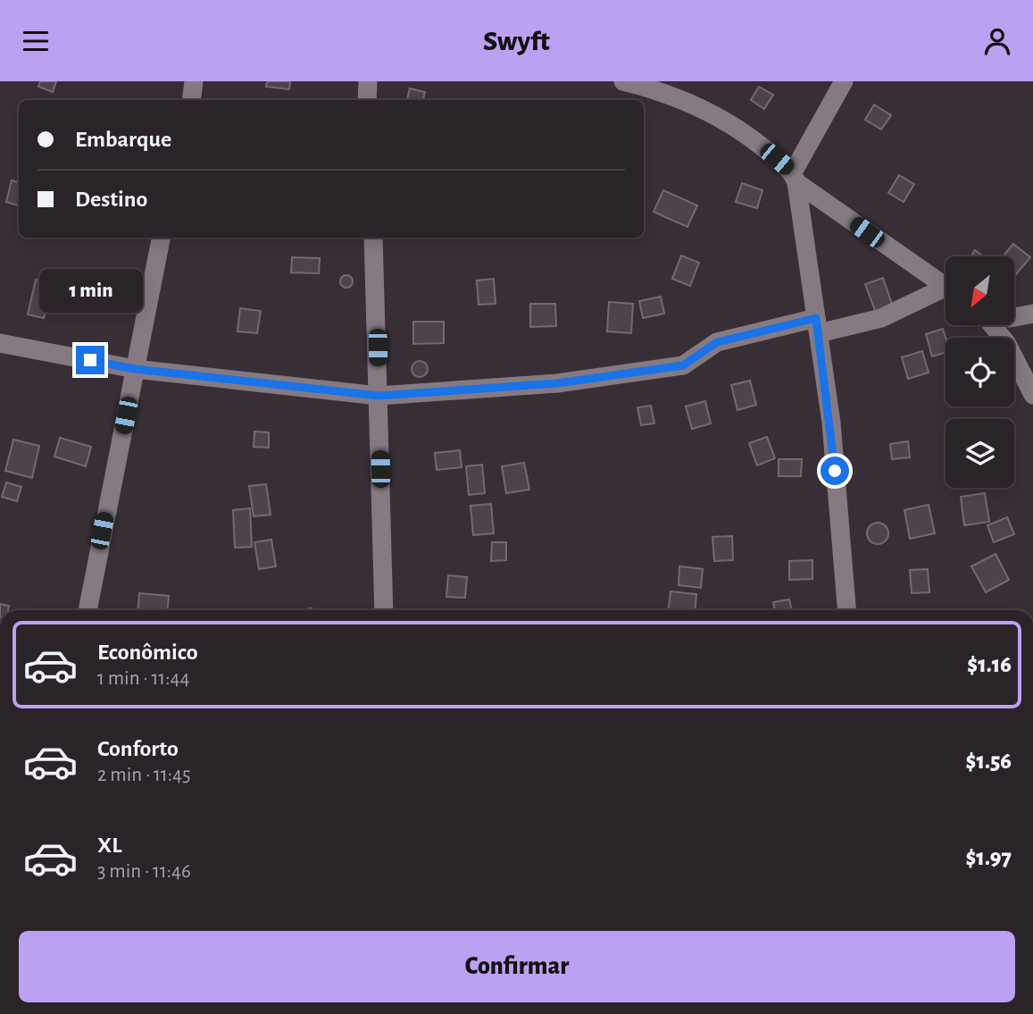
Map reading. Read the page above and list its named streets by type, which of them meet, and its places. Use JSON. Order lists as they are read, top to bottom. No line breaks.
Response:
{"north":"bottom left","page":{"header":"Swyft","banner":["Embarque","Destino"],"bubble":"1 min","list":[{"name":"Econômico","note":"1 min · 11:44","value":"$1.16"},{"name":"Conforto","note":"2 min · 11:45","value":"$1.56"},{"name":"XL","note":"3 min · 11:46","value":"$1.97"}],"buttons":"Confirmar"}}
